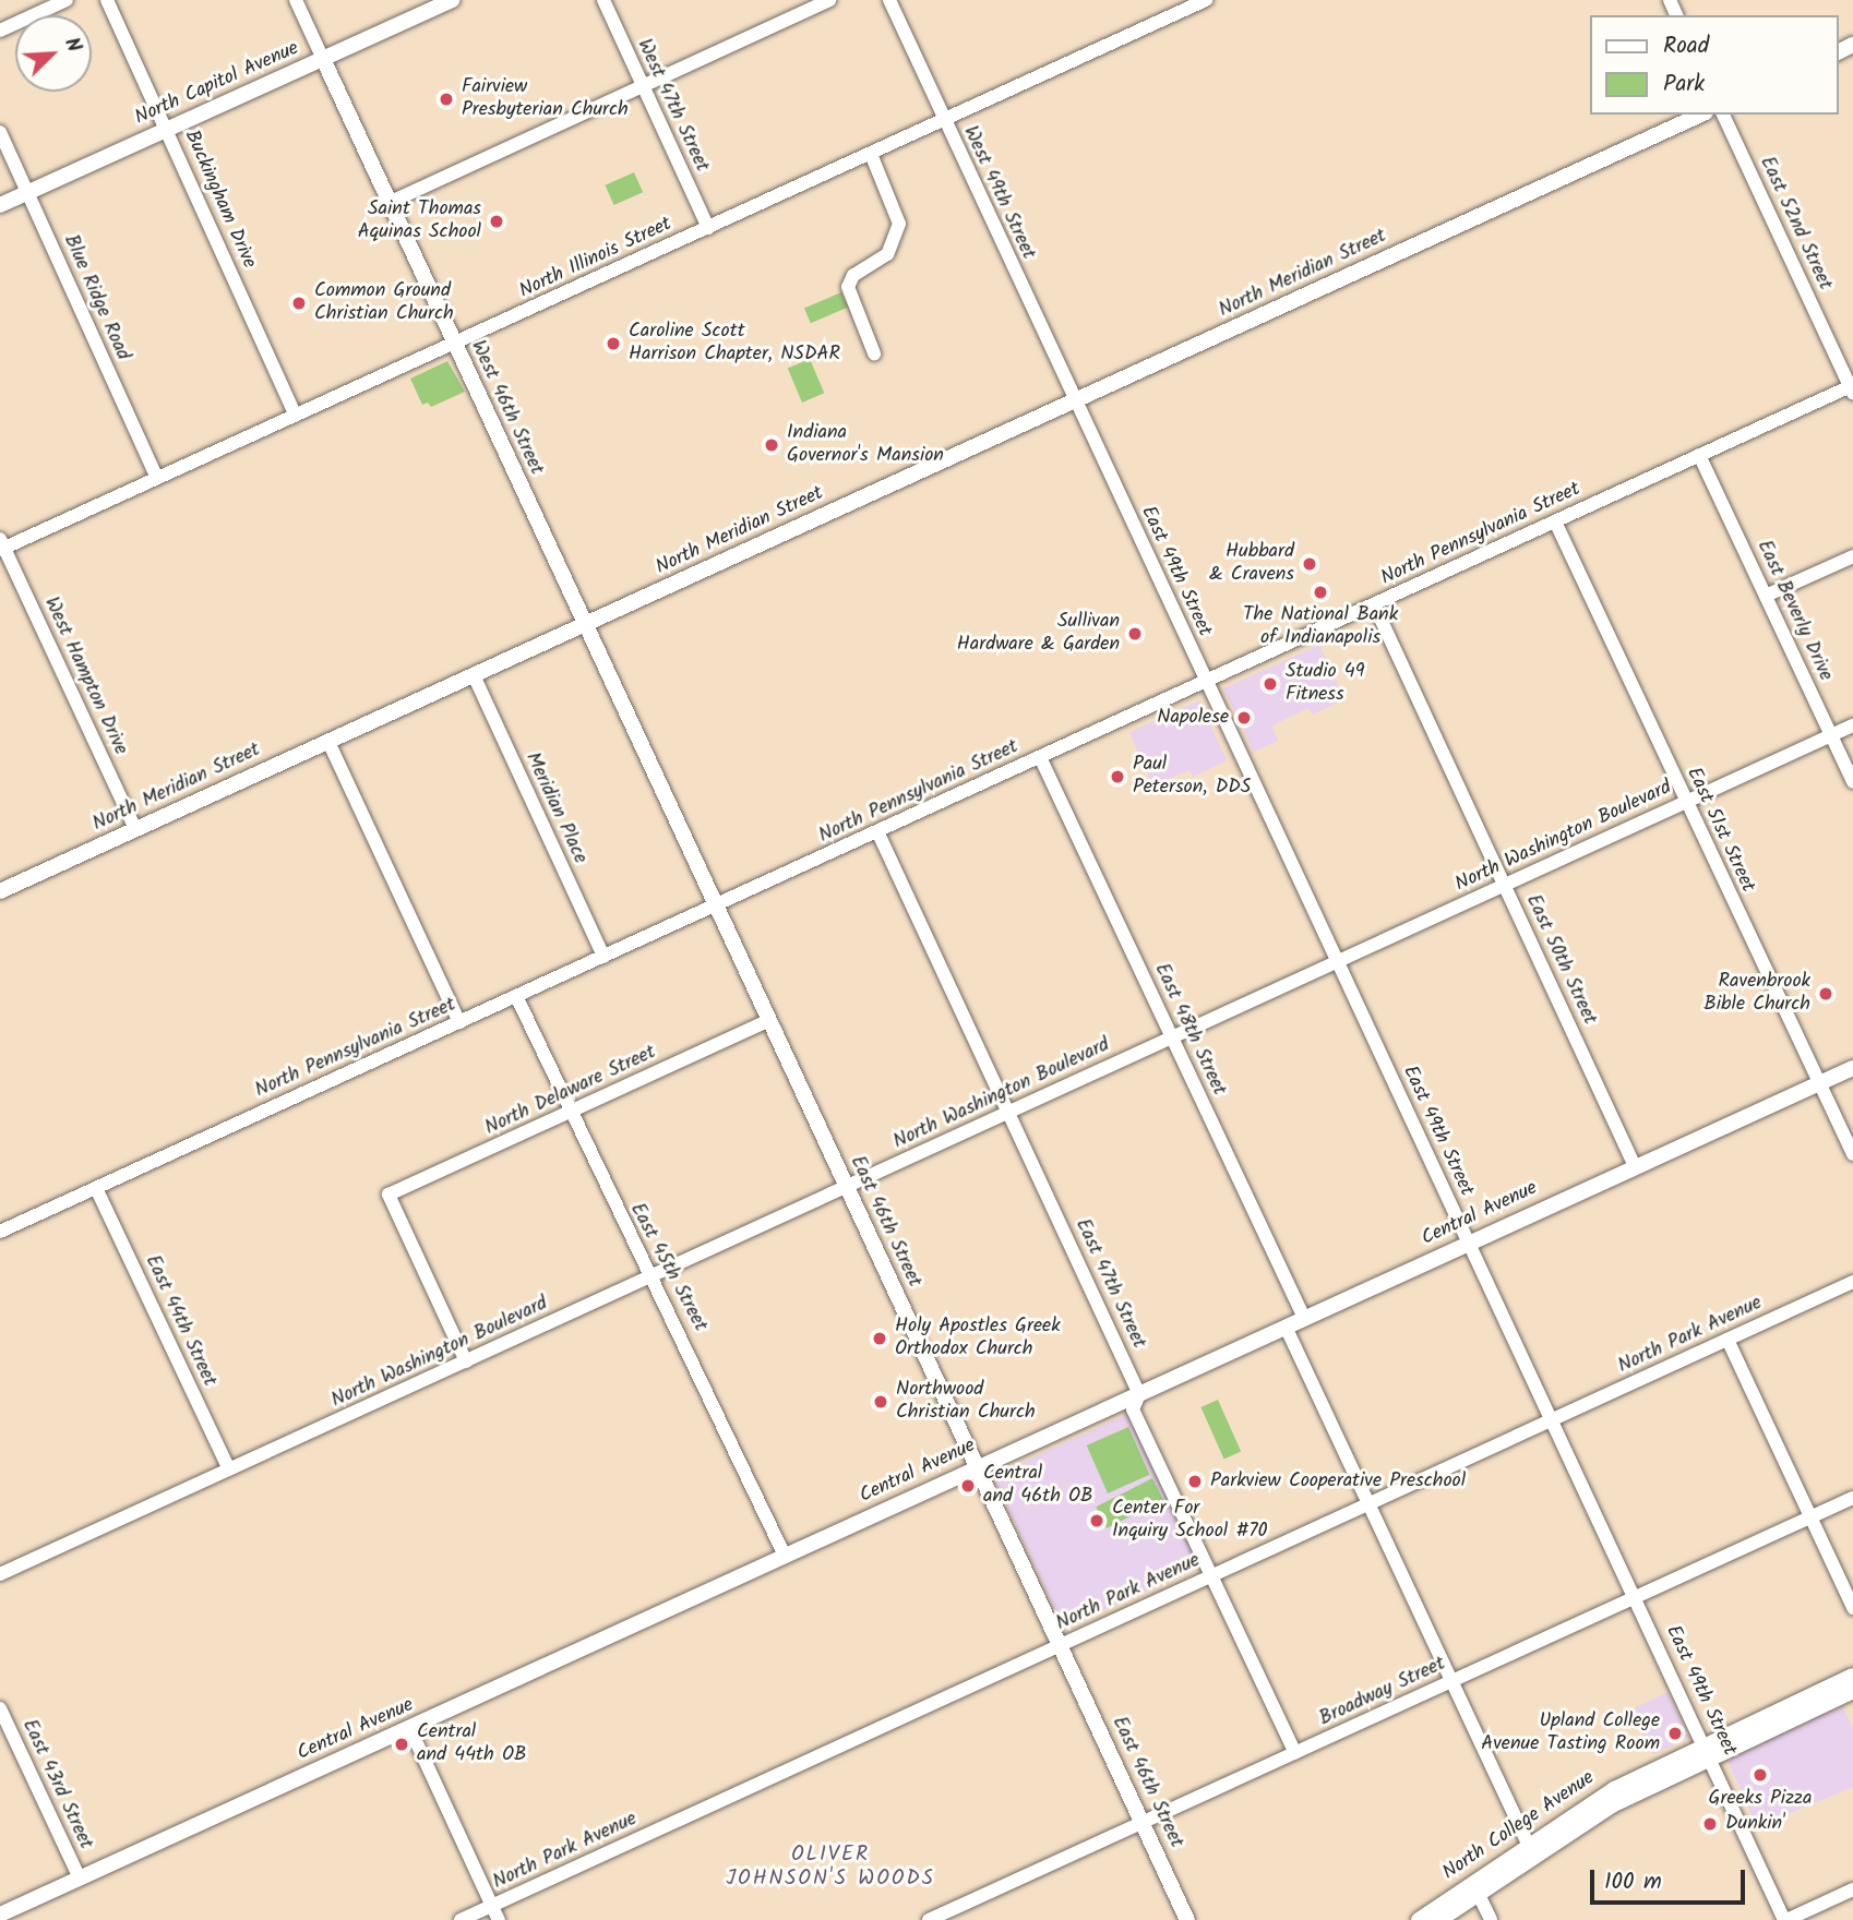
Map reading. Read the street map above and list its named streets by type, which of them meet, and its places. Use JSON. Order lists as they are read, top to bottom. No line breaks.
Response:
{"streets":{"main road":["North Capitol Avenue","North Meridian Street","West 46th Street","Central Avenue","East 46th Street","North College Avenue"],"street":["West 47th Street","West 49th Street","Buckingham Drive","East 52nd Street","North Illinois Street","Blue Ridge Road","North Pennsylvania Street","East 49th Street","East Beverly Drive","West Hampton Drive","Meridian Place","East 51st Street","North Washington Boulevard","East 50th Street","East 48th Street","North Delaware Street","East 45th Street","East 47th Street","East 44th Street","North Park Avenue","Broadway Street","East 43rd Street"]},"crossings":[["North Capitol Avenue","Buckingham Drive"],["North Capitol Avenue","Blue Ridge Road"],["North Capitol Avenue","West 46th Street"],["West 47th Street","North Illinois Street"],["West 49th Street","North Illinois Street"],["West 49th Street","North Meridian Street"],["West 49th Street","East 49th Street"],["Buckingham Drive","North Illinois Street"],["East 52nd Street","North Pennsylvania Street"],["North Illinois Street","Blue Ridge Road"],["North Illinois Street","West 46th Street"],["North Illinois Street","West Hampton Drive"],["North Meridian Street","West 46th Street"],["North Meridian Street","East 49th Street"],["North Meridian Street","West Hampton Drive"],["North Meridian Street","Meridian Place"],["North Meridian Street","East 46th Street"],["West 46th Street","East 46th Street"],["North Pennsylvania Street","East 49th Street"],["North Pennsylvania Street","East Beverly Drive"],["North Pennsylvania Street","Meridian Place"],["North Pennsylvania Street","East 51st Street"],["North Pennsylvania Street","East 50th Street"],["North Pennsylvania Street","East 48th Street"],["North Pennsylvania Street","East 46th Street"],["North Pennsylvania Street","East 45th Street"],["North Pennsylvania Street","East 47th Street"],["North Pennsylvania Street","East 44th Street"],["East 49th Street","North Washington Boulevard"],["East 49th Street","Central Avenue"],["East 49th Street","North Park Avenue"],["East 49th Street","Broadway Street"],["East 49th Street","North College Avenue"],["East Beverly Drive","North Washington Boulevard"],["East 51st Street","North Washington Boulevard"],["East 51st Street","Central Avenue"],["North Washington Boulevard","East 50th Street"],["North Washington Boulevard","East 48th Street"],["North Washington Boulevard","North Delaware Street"],["North Washington Boulevard","East 46th Street"],["North Washington Boulevard","East 45th Street"],["North Washington Boulevard","East 47th Street"],["North Washington Boulevard","East 44th Street"],["East 50th Street","Central Avenue"],["East 48th Street","Central Avenue"],["North Delaware Street","East 46th Street"],["North Delaware Street","East 45th Street"],["Central Avenue","East 46th Street"],["Central Avenue","East 45th Street"],["Central Avenue","East 47th Street"],["Central Avenue","East 43rd Street"],["East 46th Street","North Park Avenue"],["East 46th Street","Broadway Street"],["East 47th Street","North Park Avenue"],["East 47th Street","Broadway Street"]],"districts":["OLIVER JOHNSON'S WOODS"],"places":["Fairview Presbyterian Church","Saint Thomas Aquinas School","Common Ground Christian Church","Caroline Scott Harrison Chapter, NSDAR","Indiana Governor's Mansion","Hubbard & Cravens","The National Bank of Indianapolis","Sullivan Hardware & Garden","Studio 49 Fitness","Napolese","Paul Peterson, DDS","Ravenbrook Bible Church","Holy Apostles Greek Orthodox Church","Northwood Christian Church","Parkview Cooperative Preschool","Central and 46th OB","Center For Inquiry School #70","Upland College Avenue Tasting Room","Central and 44th OB","Greeks Pizza","Dunkin'"],"legend":["Road","Park"],"scale_bar":"100 m","north":"top right"}
